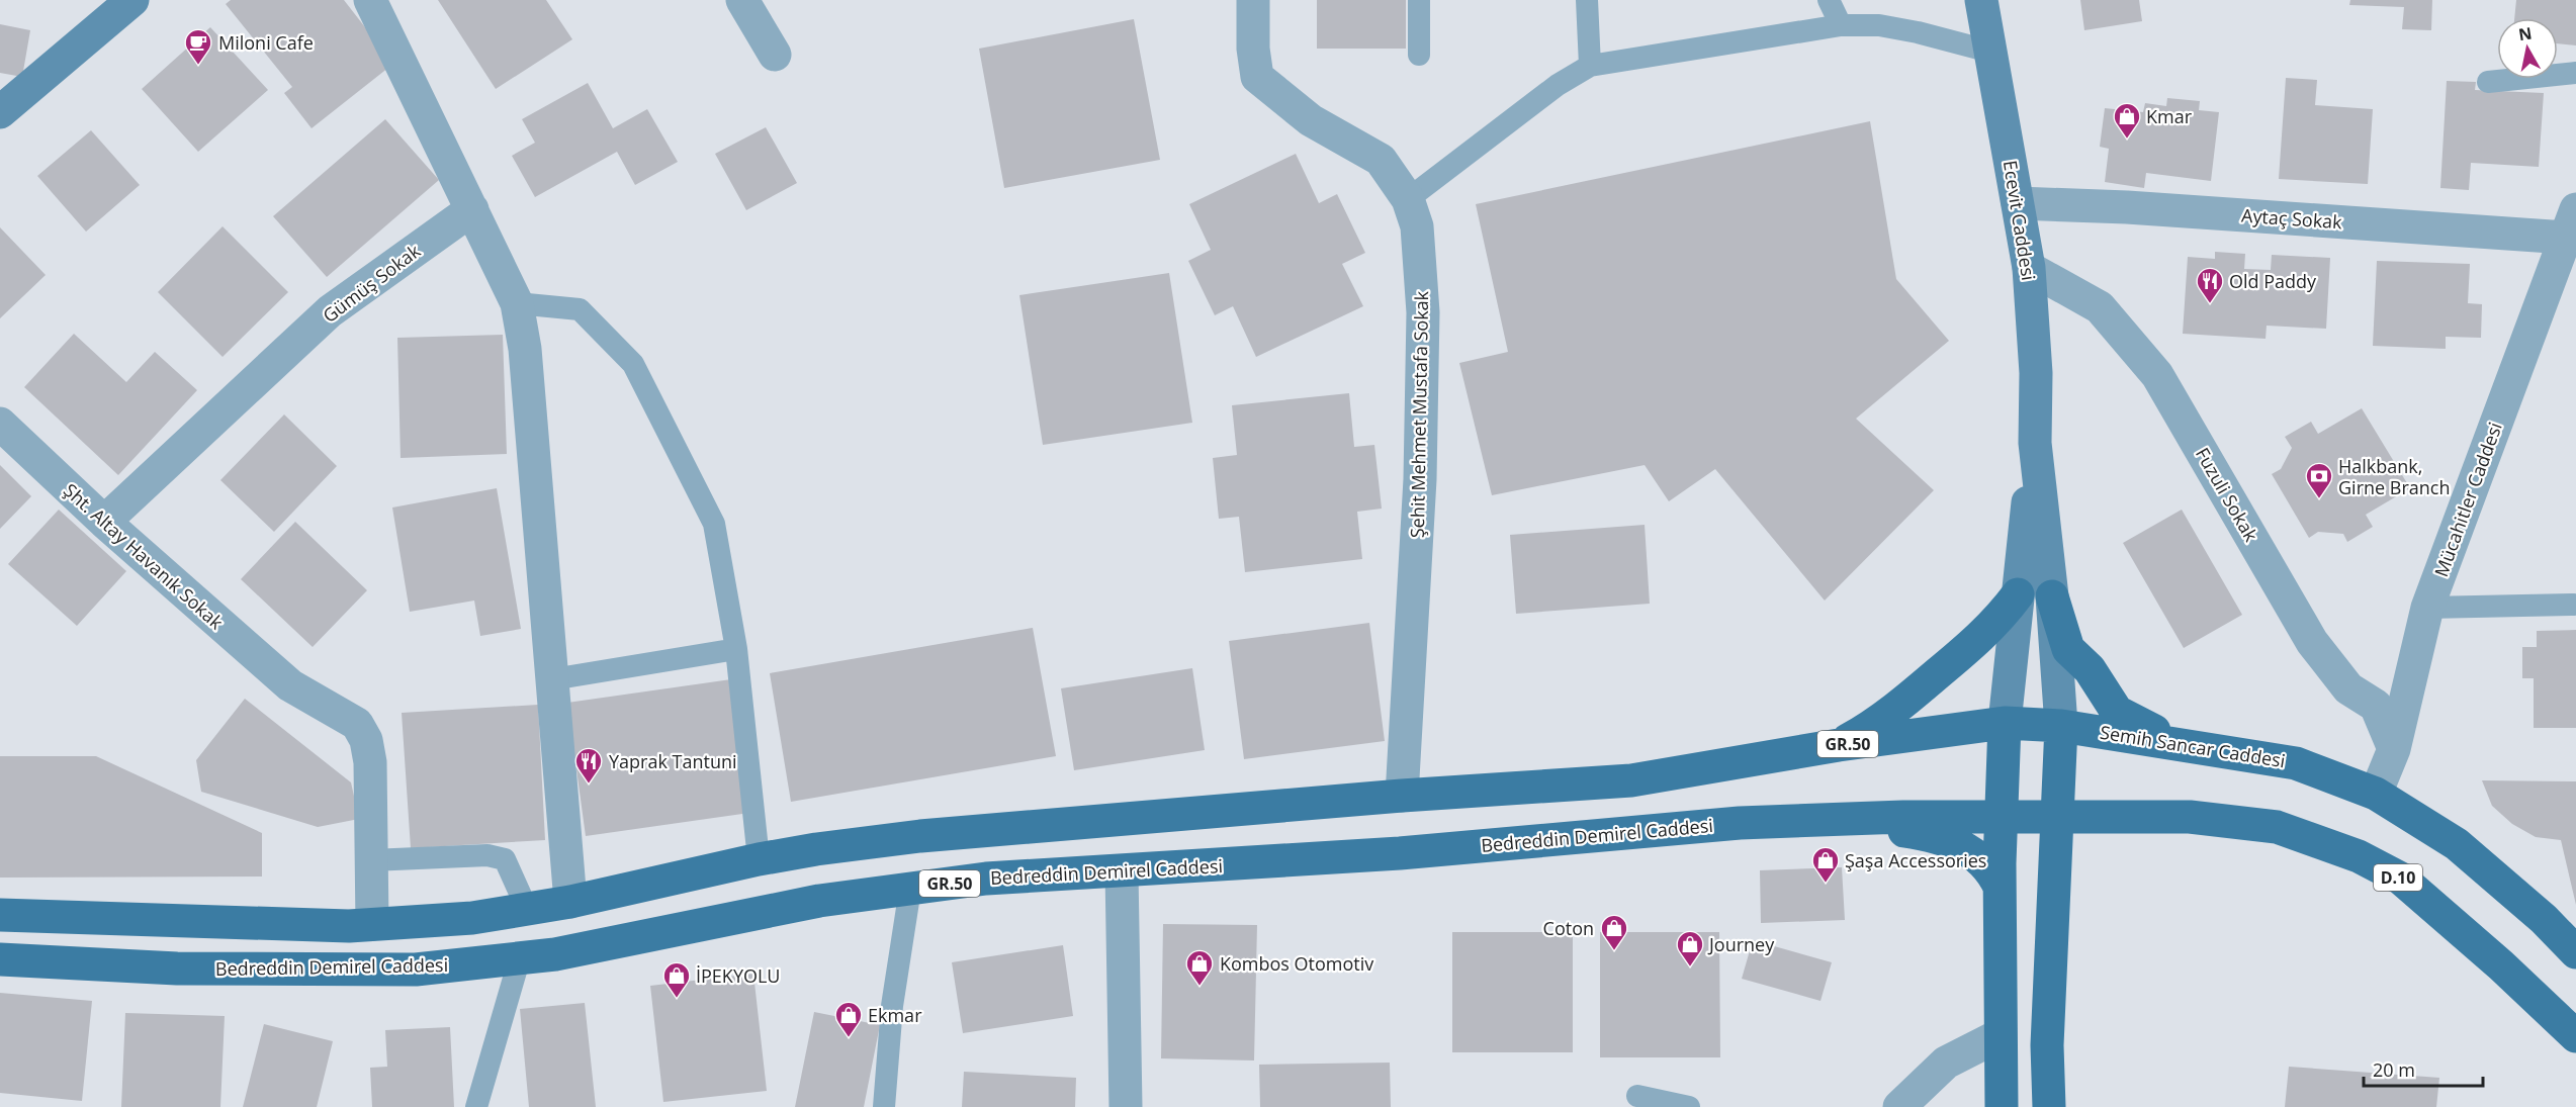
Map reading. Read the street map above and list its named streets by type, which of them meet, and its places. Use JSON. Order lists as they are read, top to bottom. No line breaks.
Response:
{"streets":{"main road":["Ecevit Caddesi","GR.50","Semih Sancar Caddesi","Bedreddin Demirel Caddesi","D.10"],"street":["Aytaç Sokak","Gümüş Sokak","Şehit Mehmet Mustafa Sokak","Fuzuli Sokak","Mücahitler Caddesi","Şht. Altay Havanık Sokak"]},"crossings":[["Aytaç Sokak","Ecevit Caddesi"],["Aytaç Sokak","Mücahitler Caddesi"],["Ecevit Caddesi","Fuzuli Sokak"],["Ecevit Caddesi","Semih Sancar Caddesi"],["Gümüş Sokak","Şht. Altay Havanık Sokak"],["Şehit Mehmet Mustafa Sokak","GR.50"],["Şehit Mehmet Mustafa Sokak","Semih Sancar Caddesi"],["Fuzuli Sokak","Mücahitler Caddesi"],["Mücahitler Caddesi","Semih Sancar Caddesi"],["Şht. Altay Havanık Sokak","GR.50"],["GR.50","Semih Sancar Caddesi"],["Bedreddin Demirel Caddesi","D.10"]],"places":{"cafe":["Miloni Cafe"],"shop":["Kmar","Şaşa Accessories","Coton","Journey","Kombos Otomotiv","İPEKYOLU","Ekmar"],"restaurant":["Old Paddy","Yaprak Tantuni"],"bank":["Halkbank, Girne Branch"]},"scale_bar":"20 m","north":"top"}
